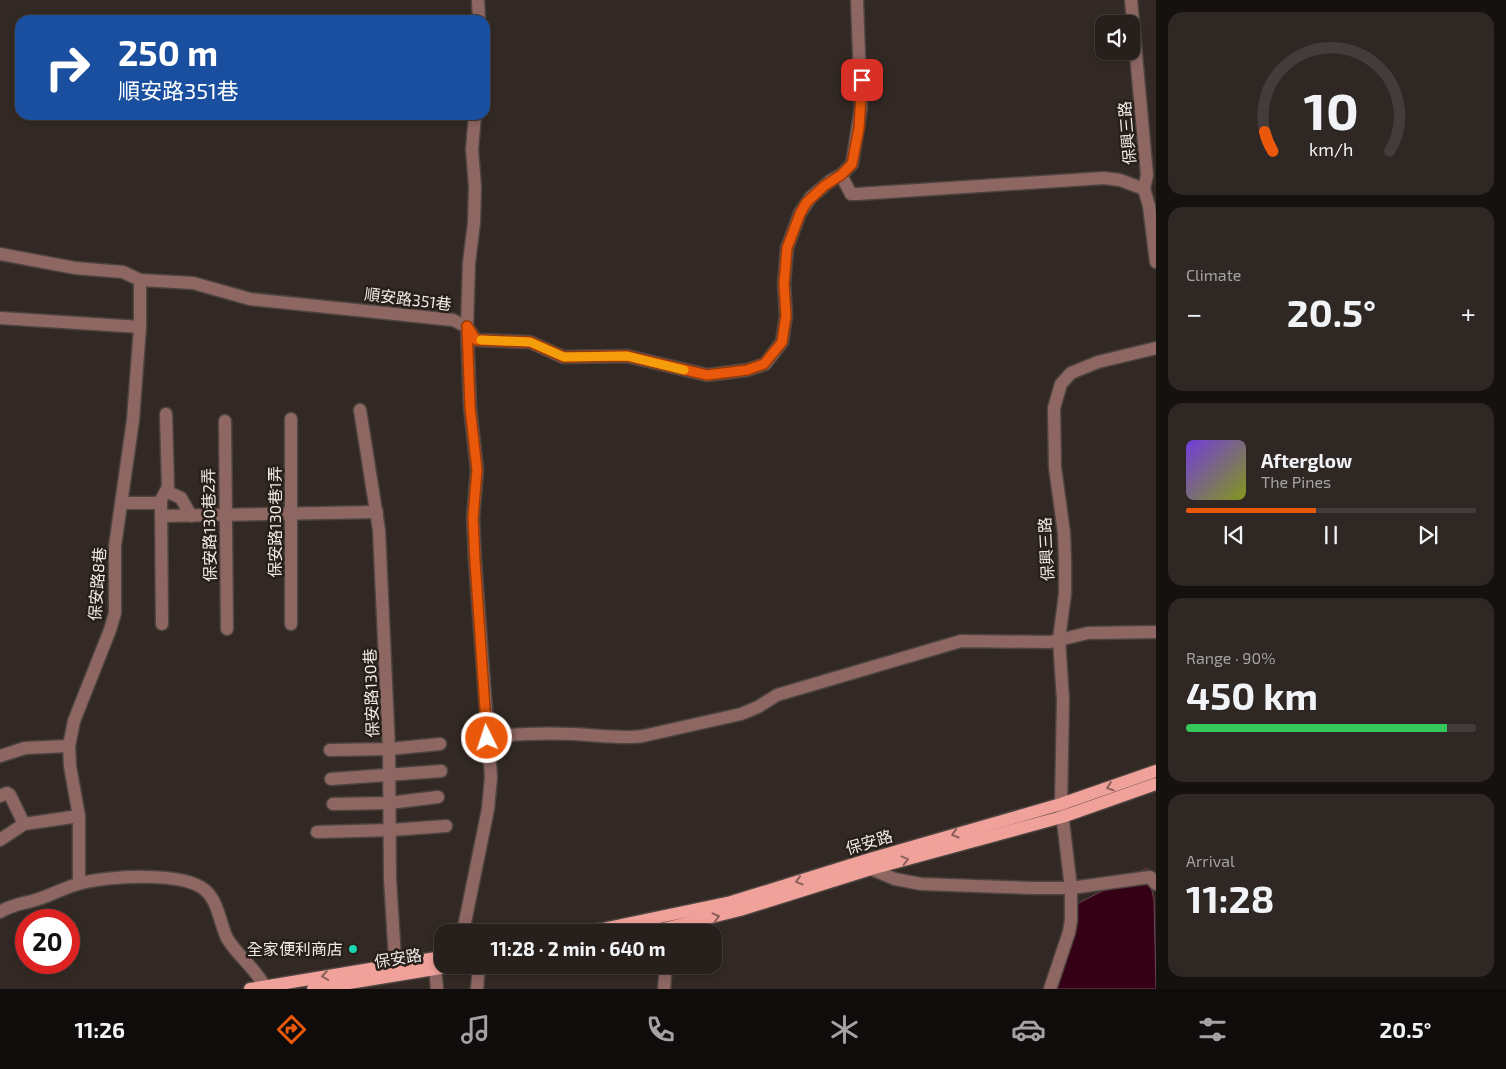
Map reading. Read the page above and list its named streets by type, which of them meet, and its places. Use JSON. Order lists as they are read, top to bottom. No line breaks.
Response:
{"streets":{"main road":["保安路"],"street":["保興三路","順安路351巷","保安路130巷1弄","保安路130巷2弄","保安路8巷","保安路130巷"]},"crossings":[["保興三路","保安路"],["順安路351巷","保安路8巷"],["保安路130巷","保安路"]],"places":["全家便利商店"],"page":{"turn":["250 m","順安路351巷"],"tile":["Climate",["Range · 90%","450 km"],["Arrival","11:28"]],"heat":["−","20.5°","+"],"song":["Afterglow","The Pines"],"limit":"20","trip":"11:28 · 2 min · 640 m","tabs":["11:26","20.5°"],"gauge":["10","km/h"]}}
